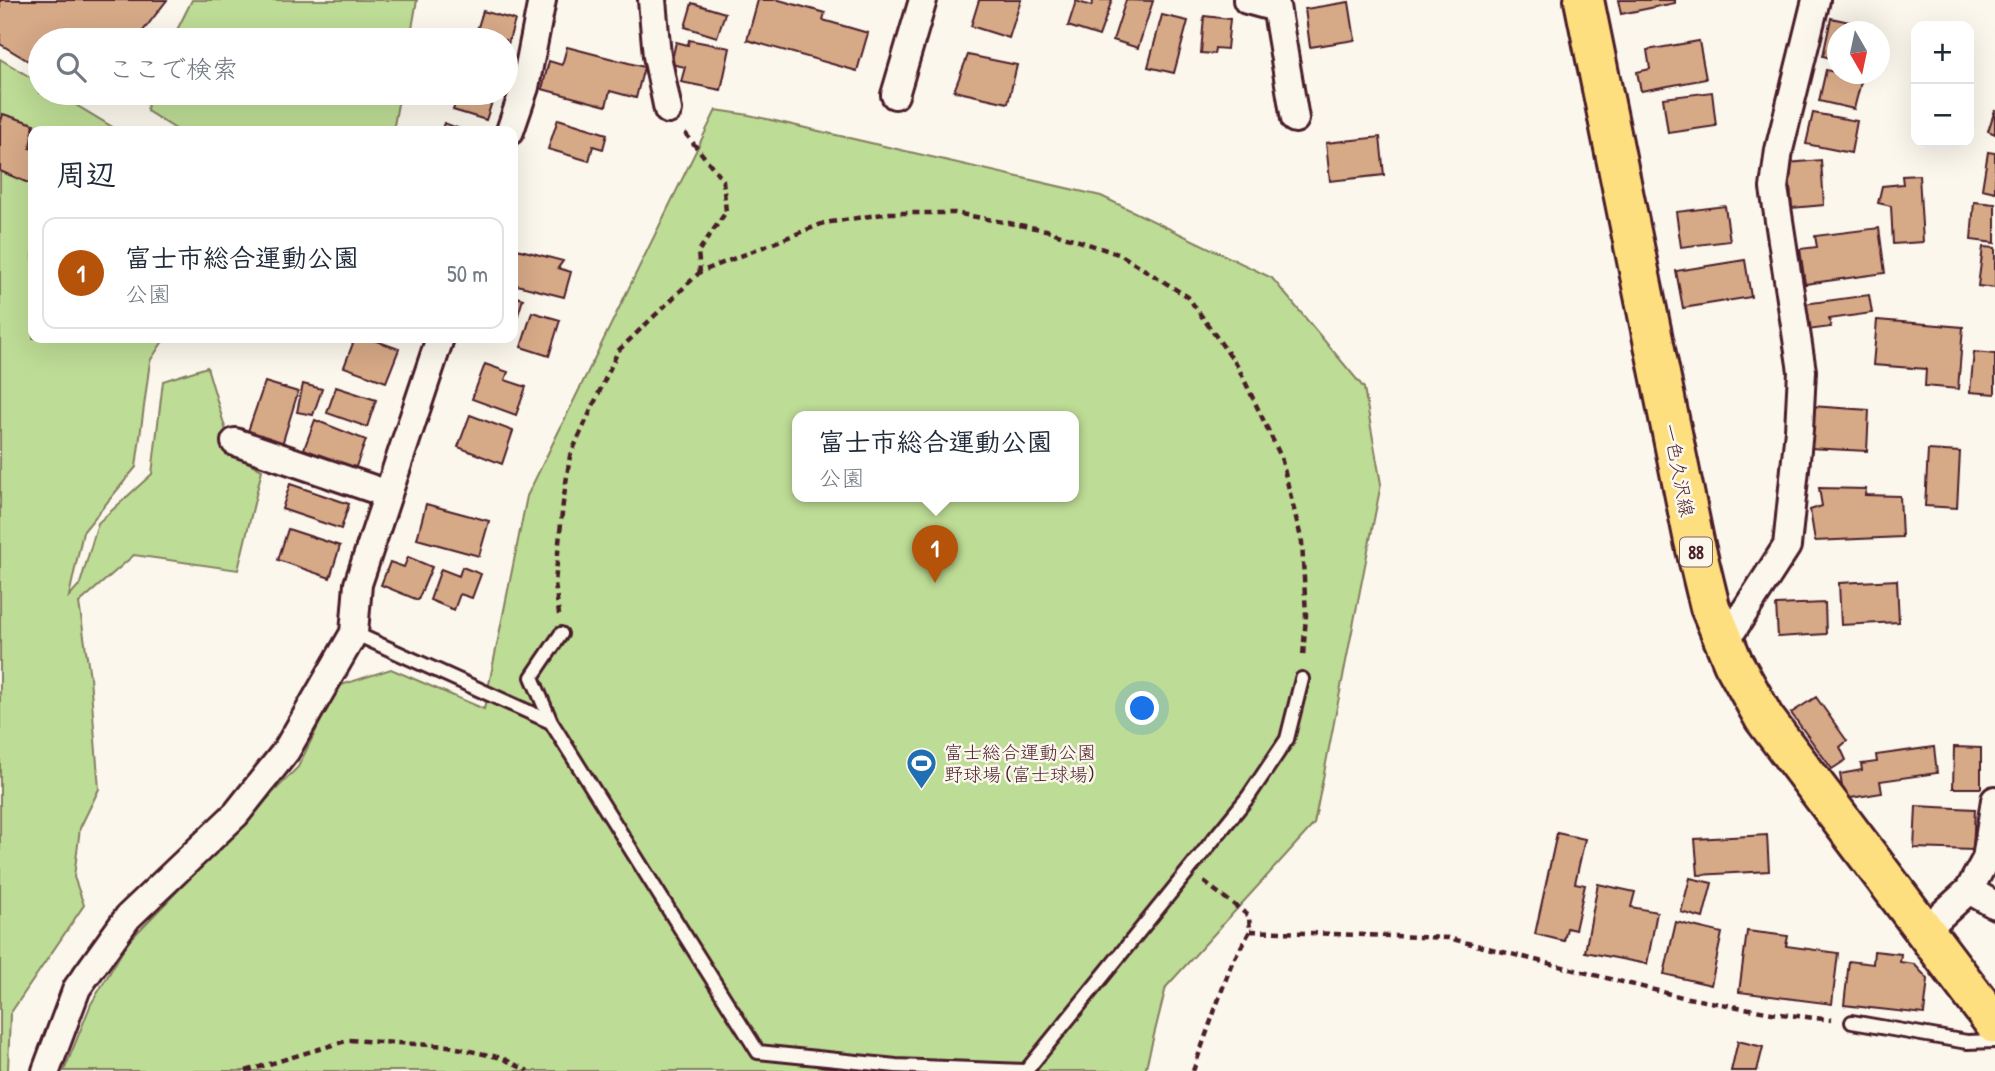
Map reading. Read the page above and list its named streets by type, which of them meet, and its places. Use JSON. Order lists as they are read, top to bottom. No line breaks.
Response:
{"streets":{"main road":["一色久沢線","88"]},"places":{"sports":["富士総合運動公園 野球場 (富士球場)"]},"north":"bottom","page":{"map_buttons":["+","−"],"search":"ここで検索","heading":"周辺","list":[{"mark":"1","name":"富士市総合運動公園","note":"公園","value":"50 m"}],"popup":["富士市総合運動公園","公園"],"pins":"1"}}
